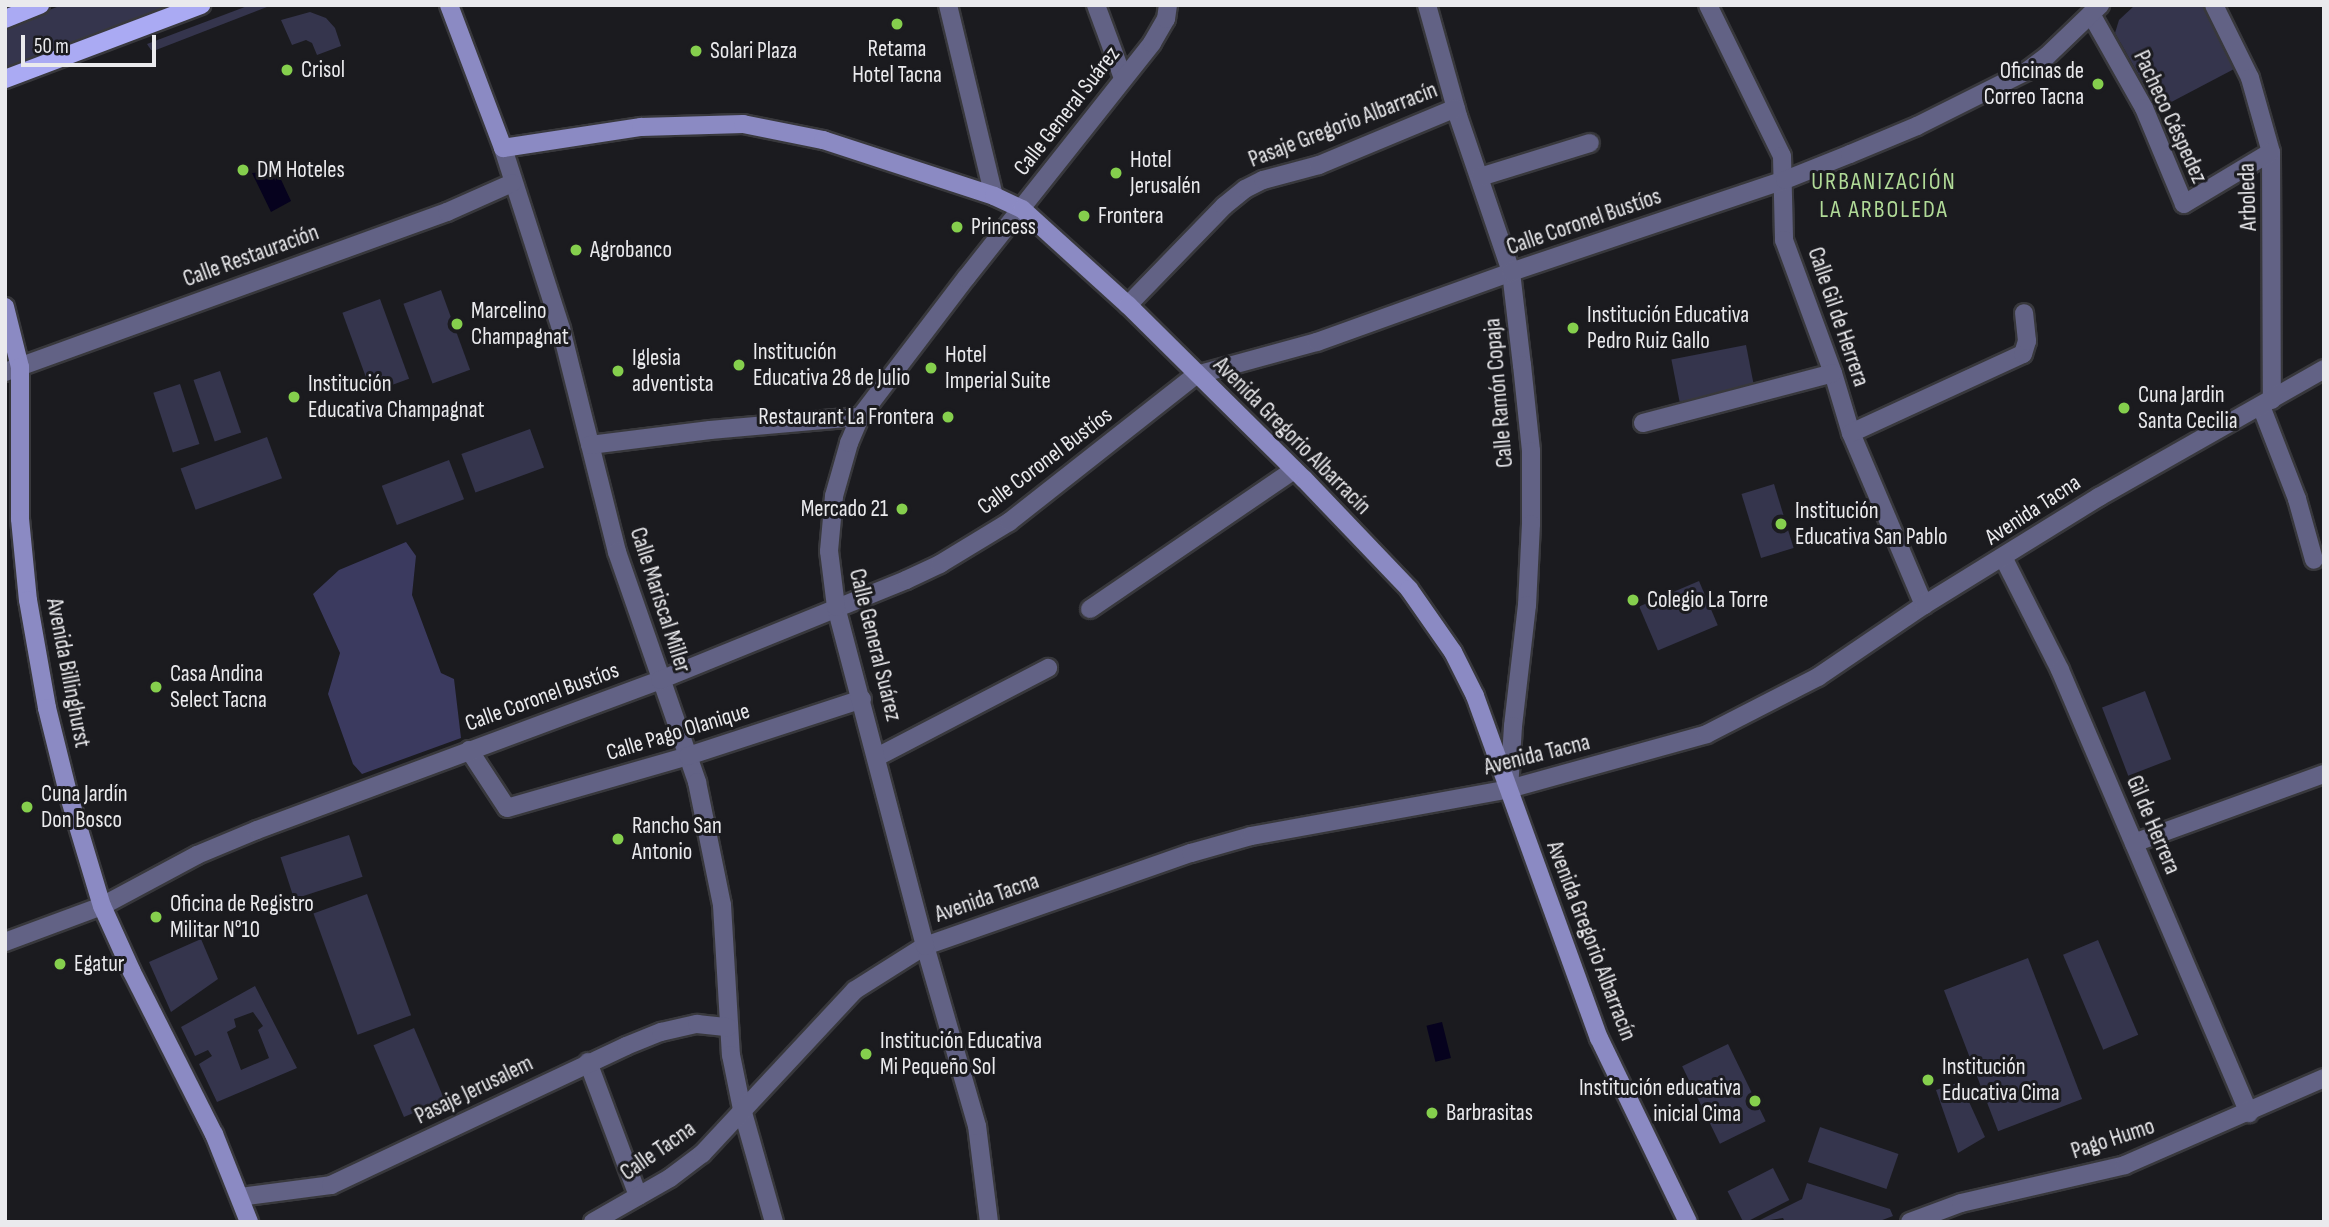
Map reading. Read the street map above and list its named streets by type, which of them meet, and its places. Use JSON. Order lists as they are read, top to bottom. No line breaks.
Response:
{"streets":{"street":["Calle General Suárez","Pacheco Céspedez","Pasaje Gregorio Albarracín","Arboleda","Calle Coronel Bustíos","Calle Restauración","Calle Gil de Herrera","Calle Ramón Copaja","Avenida Gregorio Albarracín","Avenida Tacna","Calle Mariscal Miller","Avenida Billinghurst","Calle Pago Olanique","Gil de Herrera","Pasaje Jerusalem","Pago Humo","Calle Tacna"]},"crossings":[["Calle General Suárez","Calle Coronel Bustíos"],["Calle General Suárez","Avenida Gregorio Albarracín"],["Calle General Suárez","Avenida Tacna"],["Calle General Suárez","Calle Pago Olanique"],["Pacheco Céspedez","Arboleda"],["Pacheco Céspedez","Calle Coronel Bustíos"],["Pasaje Gregorio Albarracín","Calle Ramón Copaja"],["Pasaje Gregorio Albarracín","Avenida Gregorio Albarracín"],["Arboleda","Avenida Tacna"],["Calle Coronel Bustíos","Calle Gil de Herrera"],["Calle Coronel Bustíos","Calle Ramón Copaja"],["Calle Coronel Bustíos","Avenida Gregorio Albarracín"],["Calle Coronel Bustíos","Calle Mariscal Miller"],["Calle Coronel Bustíos","Avenida Billinghurst"],["Calle Coronel Bustíos","Calle Pago Olanique"],["Calle Restauración","Calle Mariscal Miller"],["Calle Restauración","Avenida Billinghurst"],["Calle Gil de Herrera","Avenida Tacna"],["Calle Ramón Copaja","Avenida Gregorio Albarracín"],["Calle Ramón Copaja","Avenida Tacna"],["Avenida Gregorio Albarracín","Avenida Tacna"],["Avenida Gregorio Albarracín","Calle Mariscal Miller"],["Avenida Tacna","Calle Mariscal Miller"],["Avenida Tacna","Gil de Herrera"],["Avenida Tacna","Calle Tacna"],["Calle Mariscal Miller","Calle Pago Olanique"],["Calle Mariscal Miller","Pasaje Jerusalem"],["Calle Mariscal Miller","Calle Tacna"],["Avenida Billinghurst","Pasaje Jerusalem"],["Gil de Herrera","Pago Humo"]],"districts":["URBANIZACIÓN LA ARBOLEDA"],"places":["Retama Hotel Tacna","Solari Plaza","Crisol","Oficinas de Correo Tacna","DM Hoteles","Hotel Jerusalén","Frontera","Princess","Agrobanco","Marcelino Champagnat","Institución Educativa Pedro Ruiz Gallo","Institución Educativa 28 de Julio","Hotel Imperial Suite","Iglesia adventista","Institución Educativa Champagnat","Cuna Jardin Santa Cecilia","Restaurant La Frontera","Mercado 21","Institución Educativa San Pablo","Colegio La Torre","Casa Andina Select Tacna","Cuna Jardín Don Bosco","Rancho San Antonio","Oficina de Registro Militar N°10","Egatur","Institución Educativa Mi Pequeño Sol","Institución Educativa Cima","Institución educativa inicial Cima","Barbrasitas"],"scale_bar":"50 m"}
